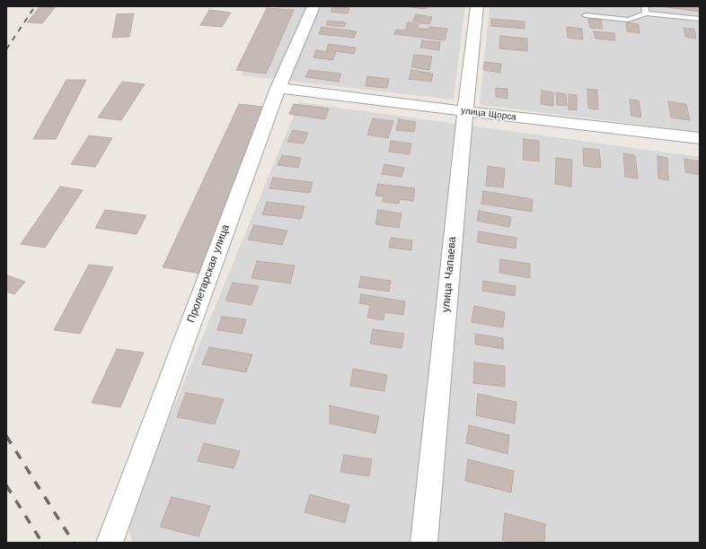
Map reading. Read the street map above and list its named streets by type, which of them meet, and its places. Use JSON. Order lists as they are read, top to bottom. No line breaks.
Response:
{"streets":{"street":["улица Щорса","Пролетарская улица","улица Чапаева"]},"crossings":[["улица Щорса","Пролетарская улица"],["улица Щорса","улица Чапаева"]]}
